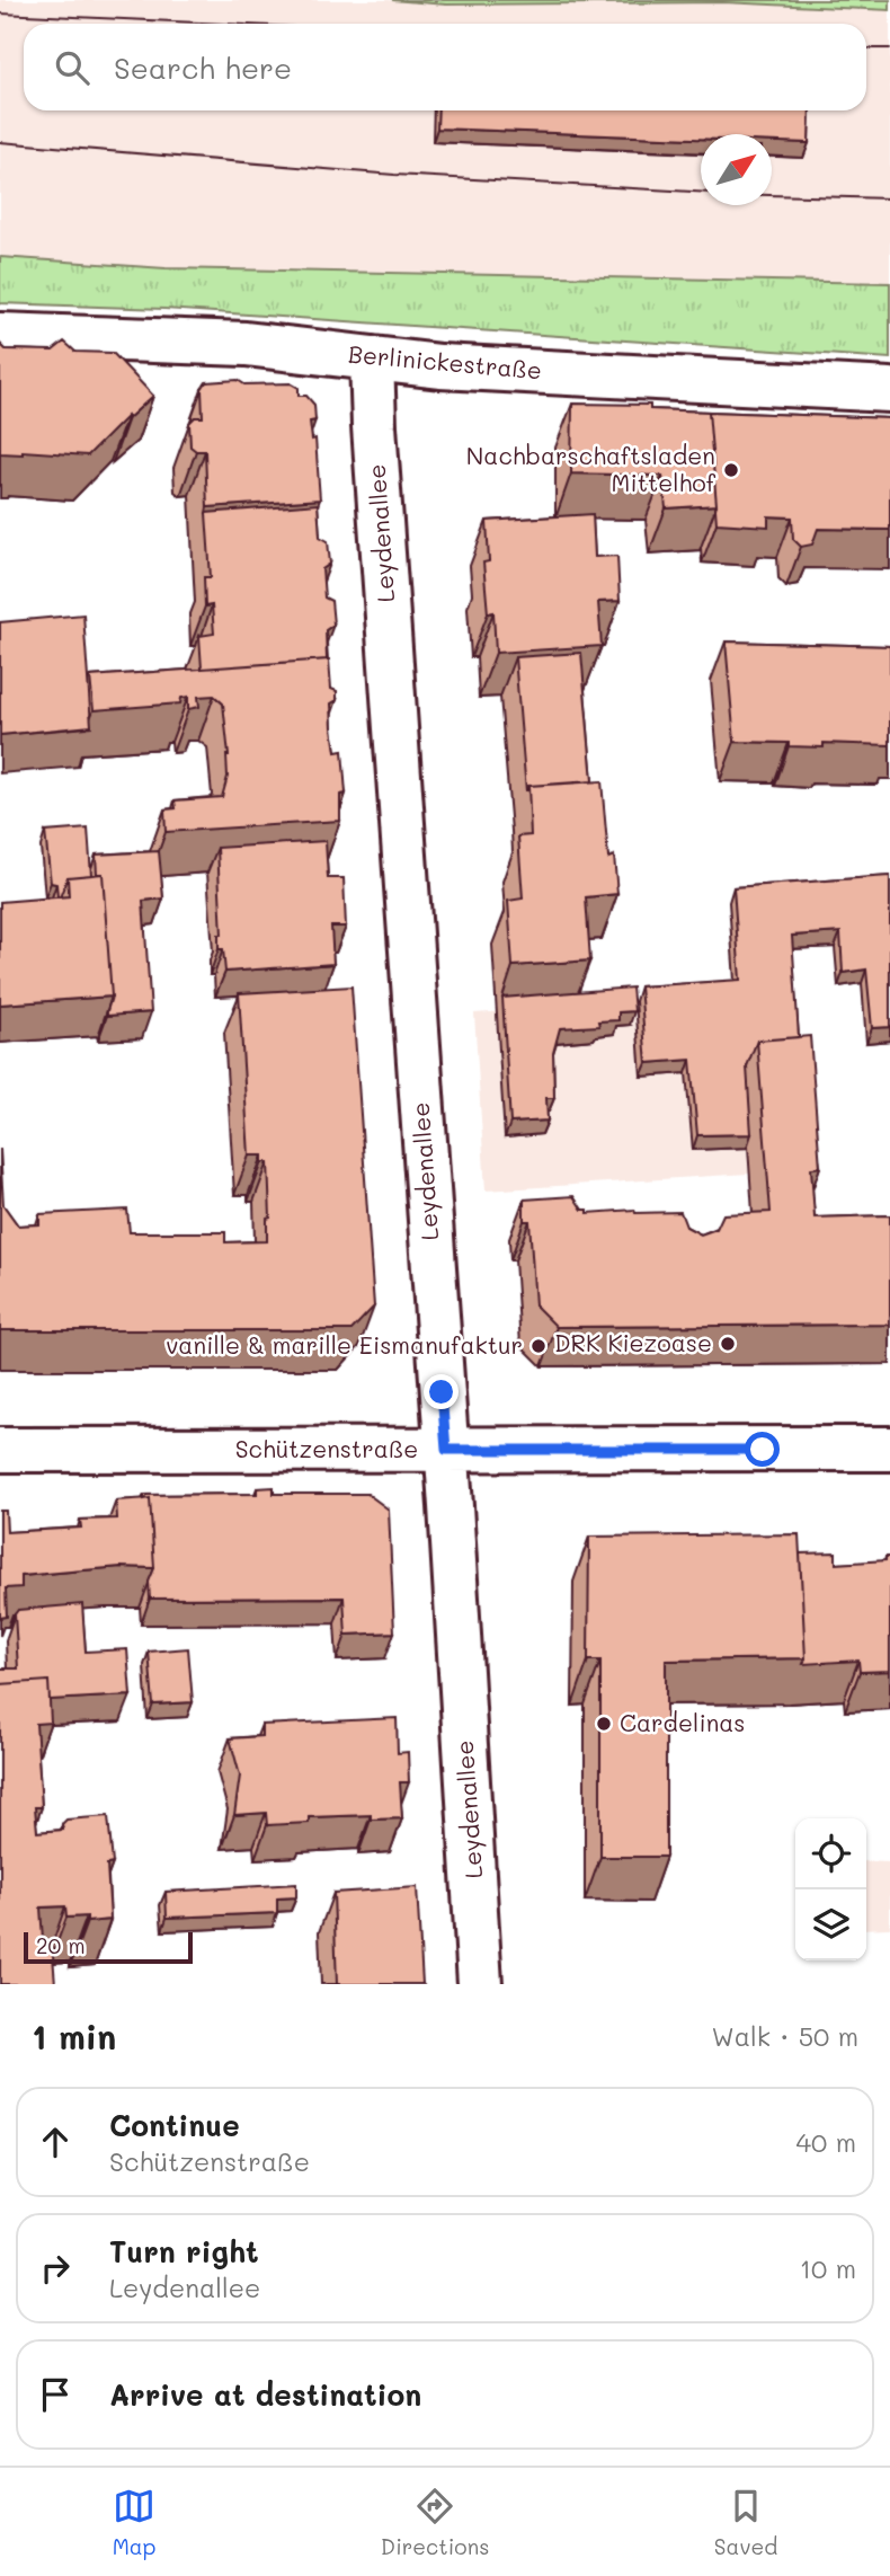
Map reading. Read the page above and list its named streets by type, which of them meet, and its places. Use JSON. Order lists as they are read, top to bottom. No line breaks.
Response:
{"streets":{"street":["Berlinickestraße","Leydenallee","Schützenstraße"]},"crossings":[["Berlinickestraße","Leydenallee"],["Leydenallee","Schützenstraße"]],"places":["Nachbarschaftsladen Mittelhof","DRK Kiezoase","vanille & marille Eismanufaktur","Cardelinas"],"scale_bar":"20 m","north":"top right","page":{"search":"Search here","scale":"20 m","heading":["1 min","Walk · 50 m"],"list":[["Continue","Schützenstraße","40 m"],["Turn right","Leydenallee","10 m"],"Arrive at destination"],"nav":["Map","Directions","Saved"]}}
